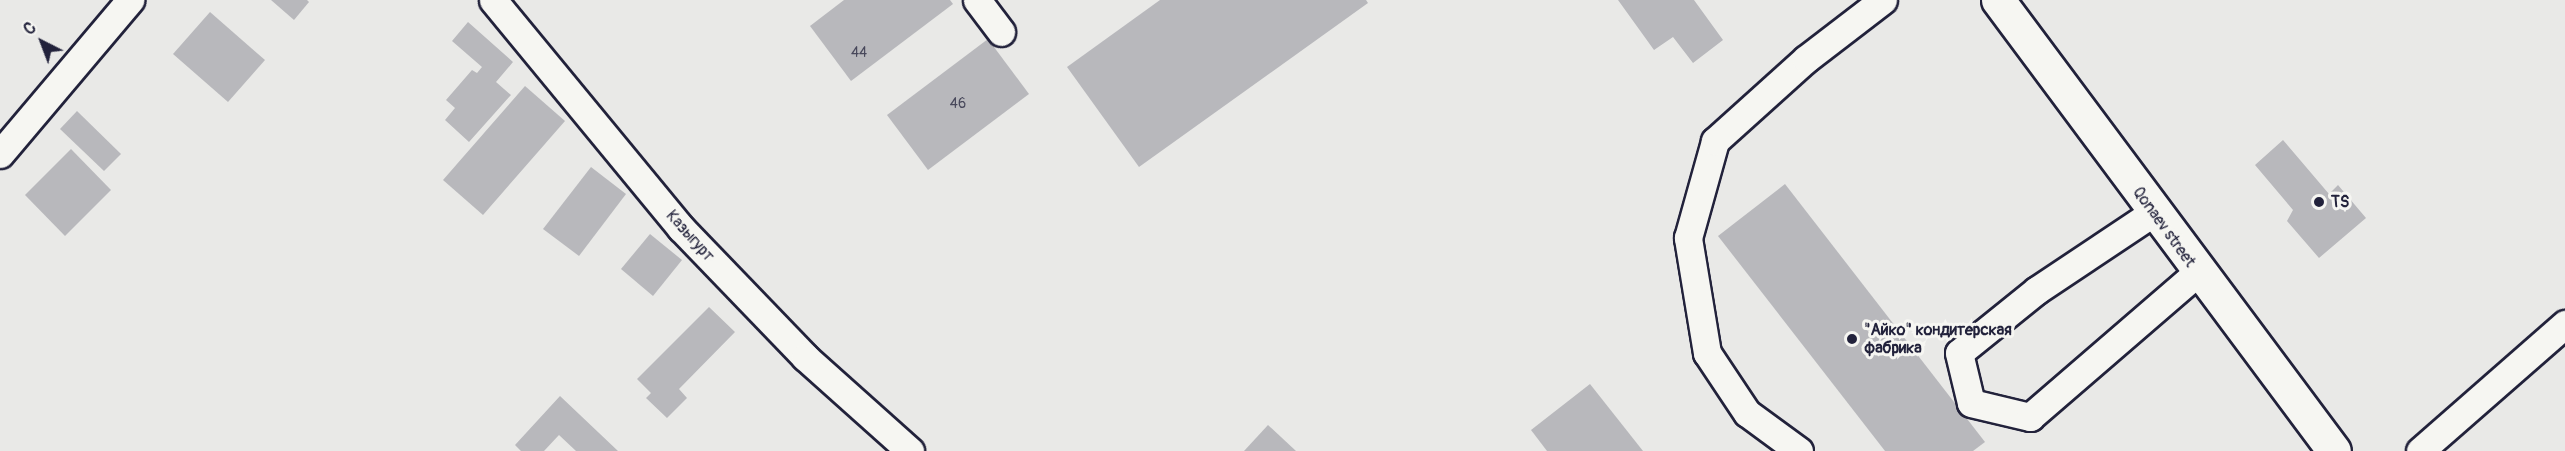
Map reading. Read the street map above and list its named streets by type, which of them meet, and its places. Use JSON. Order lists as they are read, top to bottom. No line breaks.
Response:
{"streets":{"main road":["Qonaev street"],"street":["Казыгурт"]},"places":["TS","\"Айко\" кондитерская фабрика"],"house_numbers":["44","46"],"north":"top left"}
